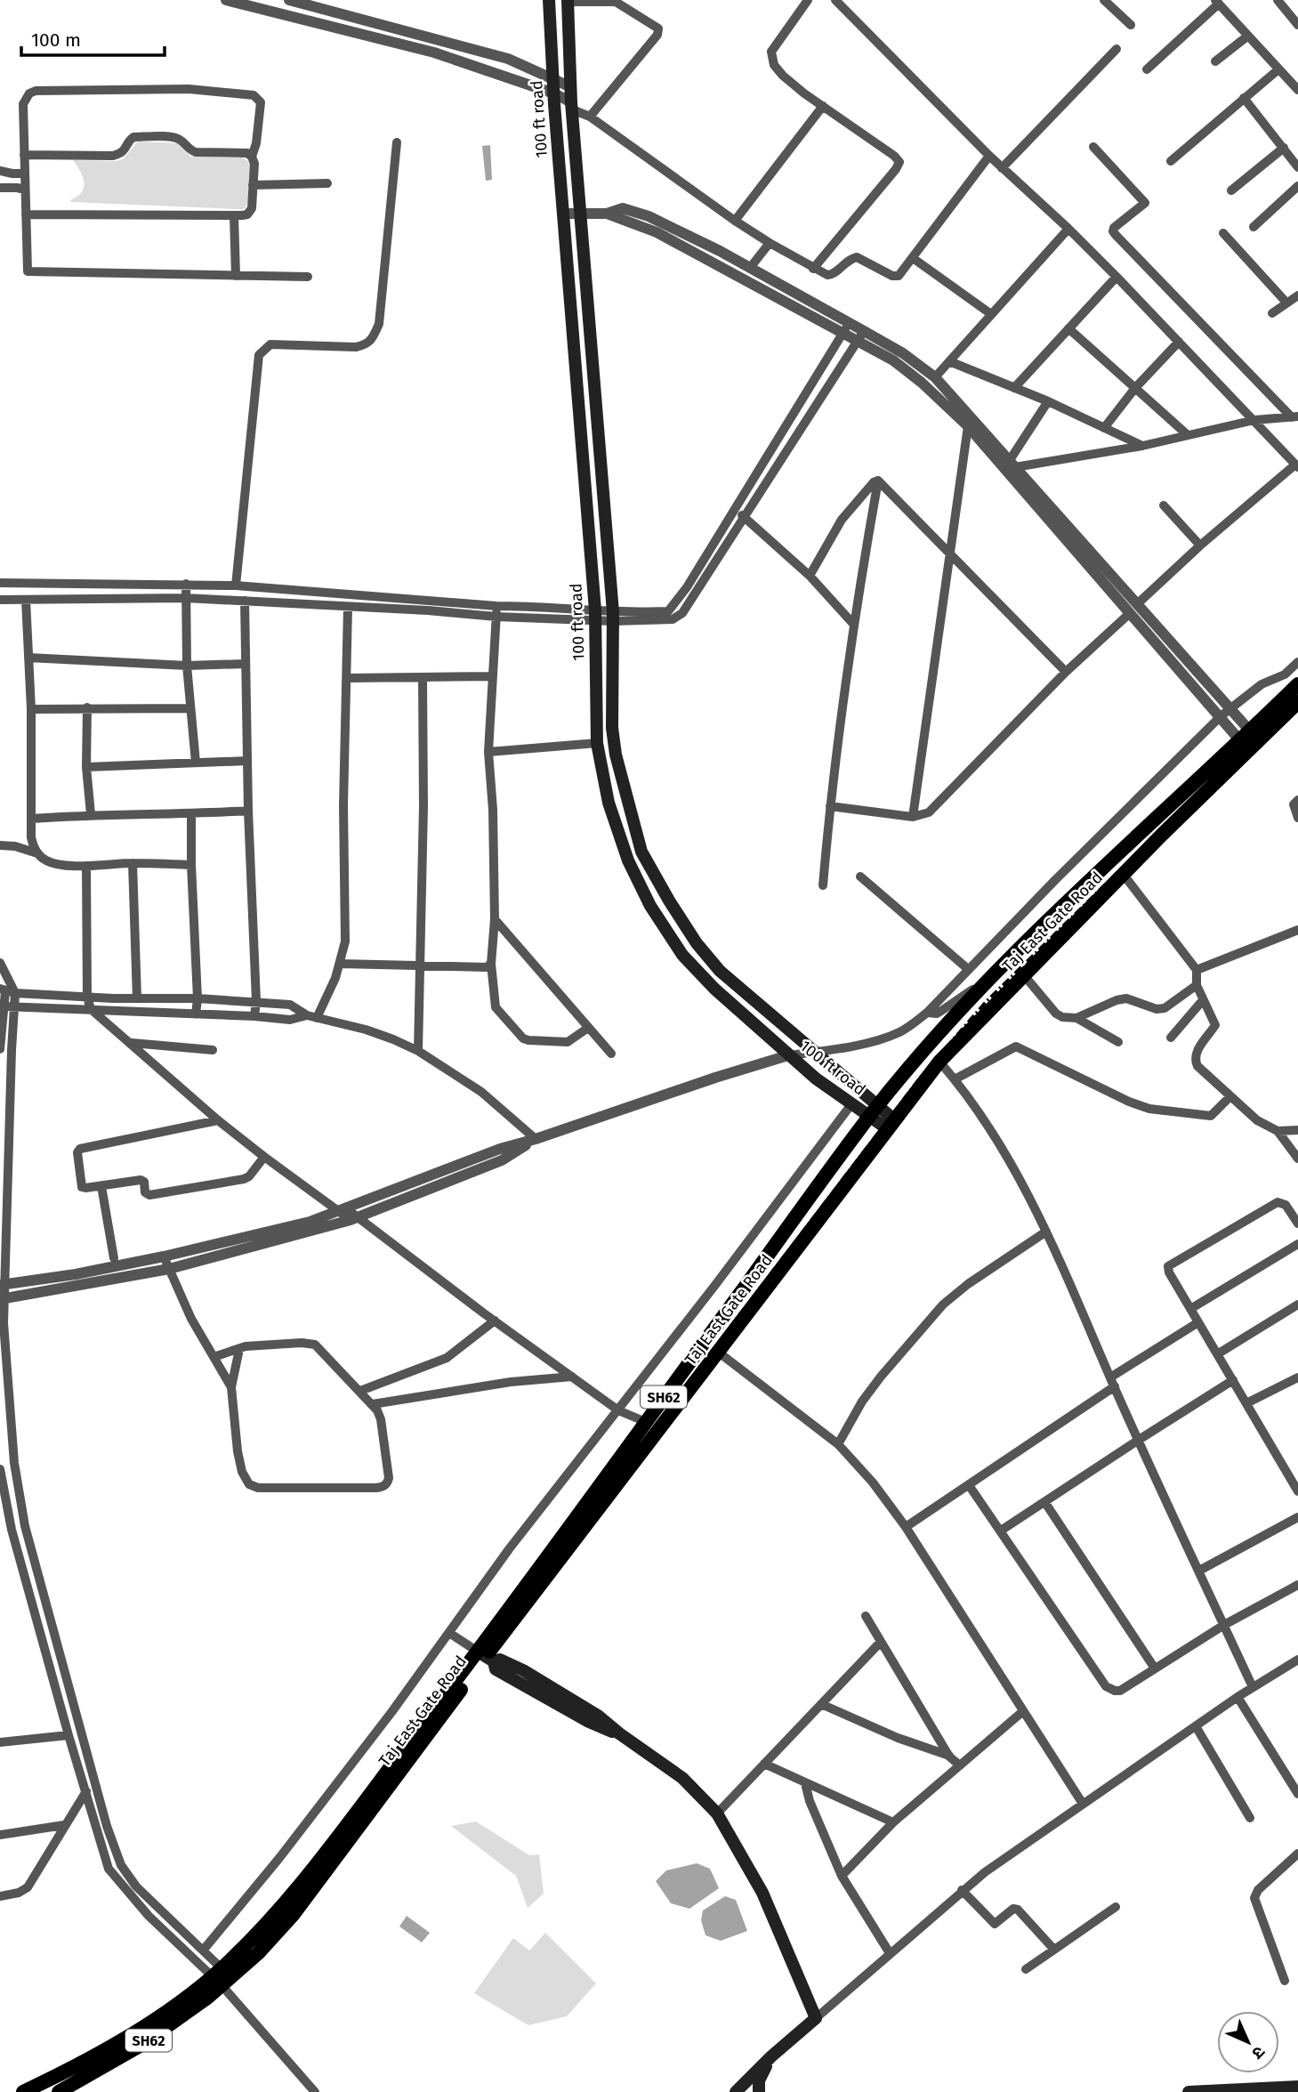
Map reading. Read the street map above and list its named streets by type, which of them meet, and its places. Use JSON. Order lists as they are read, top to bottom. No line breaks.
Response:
{"streets":{"main road":["100 ft road","Taj East Gate Road","SH62"]},"crossings":[["100 ft road","Taj East Gate Road"],["100 ft road","SH62"],["Taj East Gate Road","SH62"]],"scale_bar":"100 m","north":"bottom right"}
